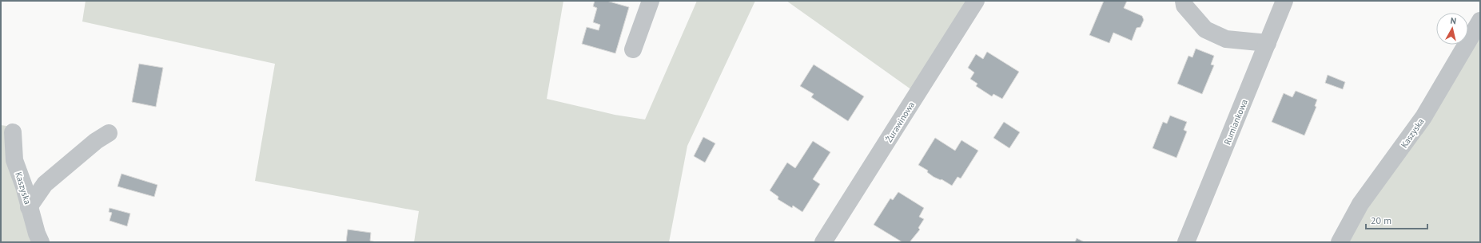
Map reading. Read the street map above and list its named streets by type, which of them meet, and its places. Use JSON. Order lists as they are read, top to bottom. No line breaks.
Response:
{"streets":{"street":["Żurawinowa","Rumiankowa","Kaszyska"]},"scale_bar":"20 m","north":"top"}
